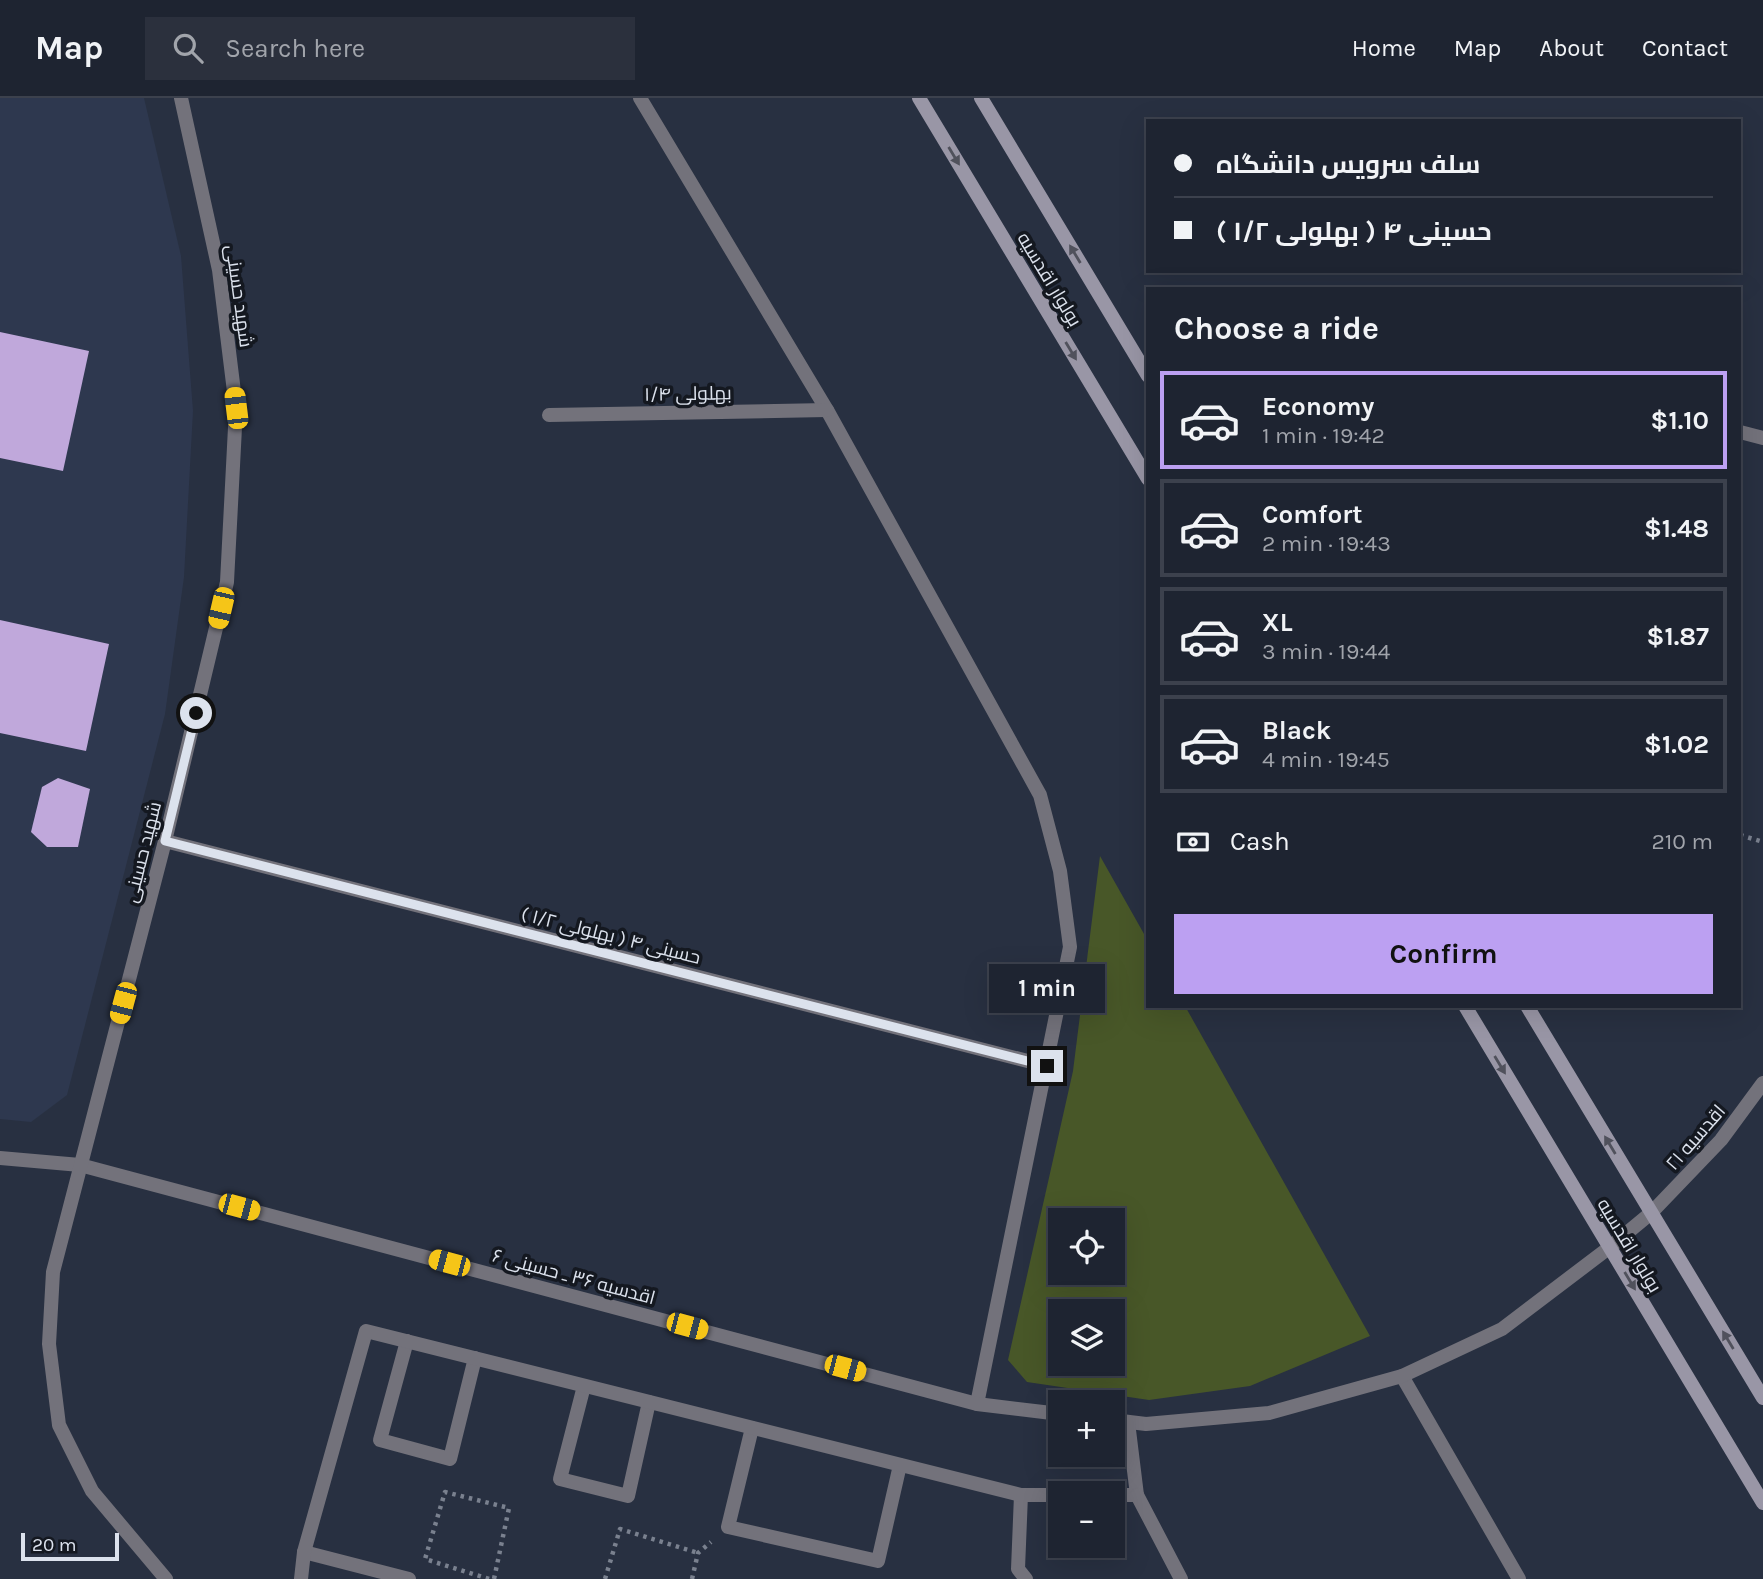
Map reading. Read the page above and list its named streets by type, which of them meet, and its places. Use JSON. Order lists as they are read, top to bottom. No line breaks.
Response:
{"streets":{"main road":["بولوار اقدسیه"],"street":["شهید حسینی","بهلولی ۱/۴","حسینی ۴ ( بهلولی ۱/۲ )","اقدسیه ۲۱","اقدسیه ۳۶ ـ حسینی ۶"]},"crossings":[["بولوار اقدسیه","اقدسیه ۲۱"],["شهید حسینی","حسینی ۴ ( بهلولی ۱/۲ )"],["شهید حسینی","اقدسیه ۳۶ ـ حسینی ۶"]],"scale_bar":"20 m","page":{"header":"Map","search":"Search here","nav":["Home","Map","About","Contact"],"banner":["سلف سرویس دانشگاه","حسینی ۴ ( بهلولی ۱/۲ )"],"heading":"Choose a ride","list":[{"name":"Economy","note":"1 min · 19:42","value":"$1.10"},{"name":"Comfort","note":"2 min · 19:43","value":"$1.48"},{"name":"XL","note":"3 min · 19:44","value":"$1.87"},{"name":"Black","note":"4 min · 19:45","value":"$1.02"}],"pay":["Cash","210 m"],"buttons":"Confirm","bubble":"1 min","map_buttons":["+","−"],"scale":"20 m"}}
